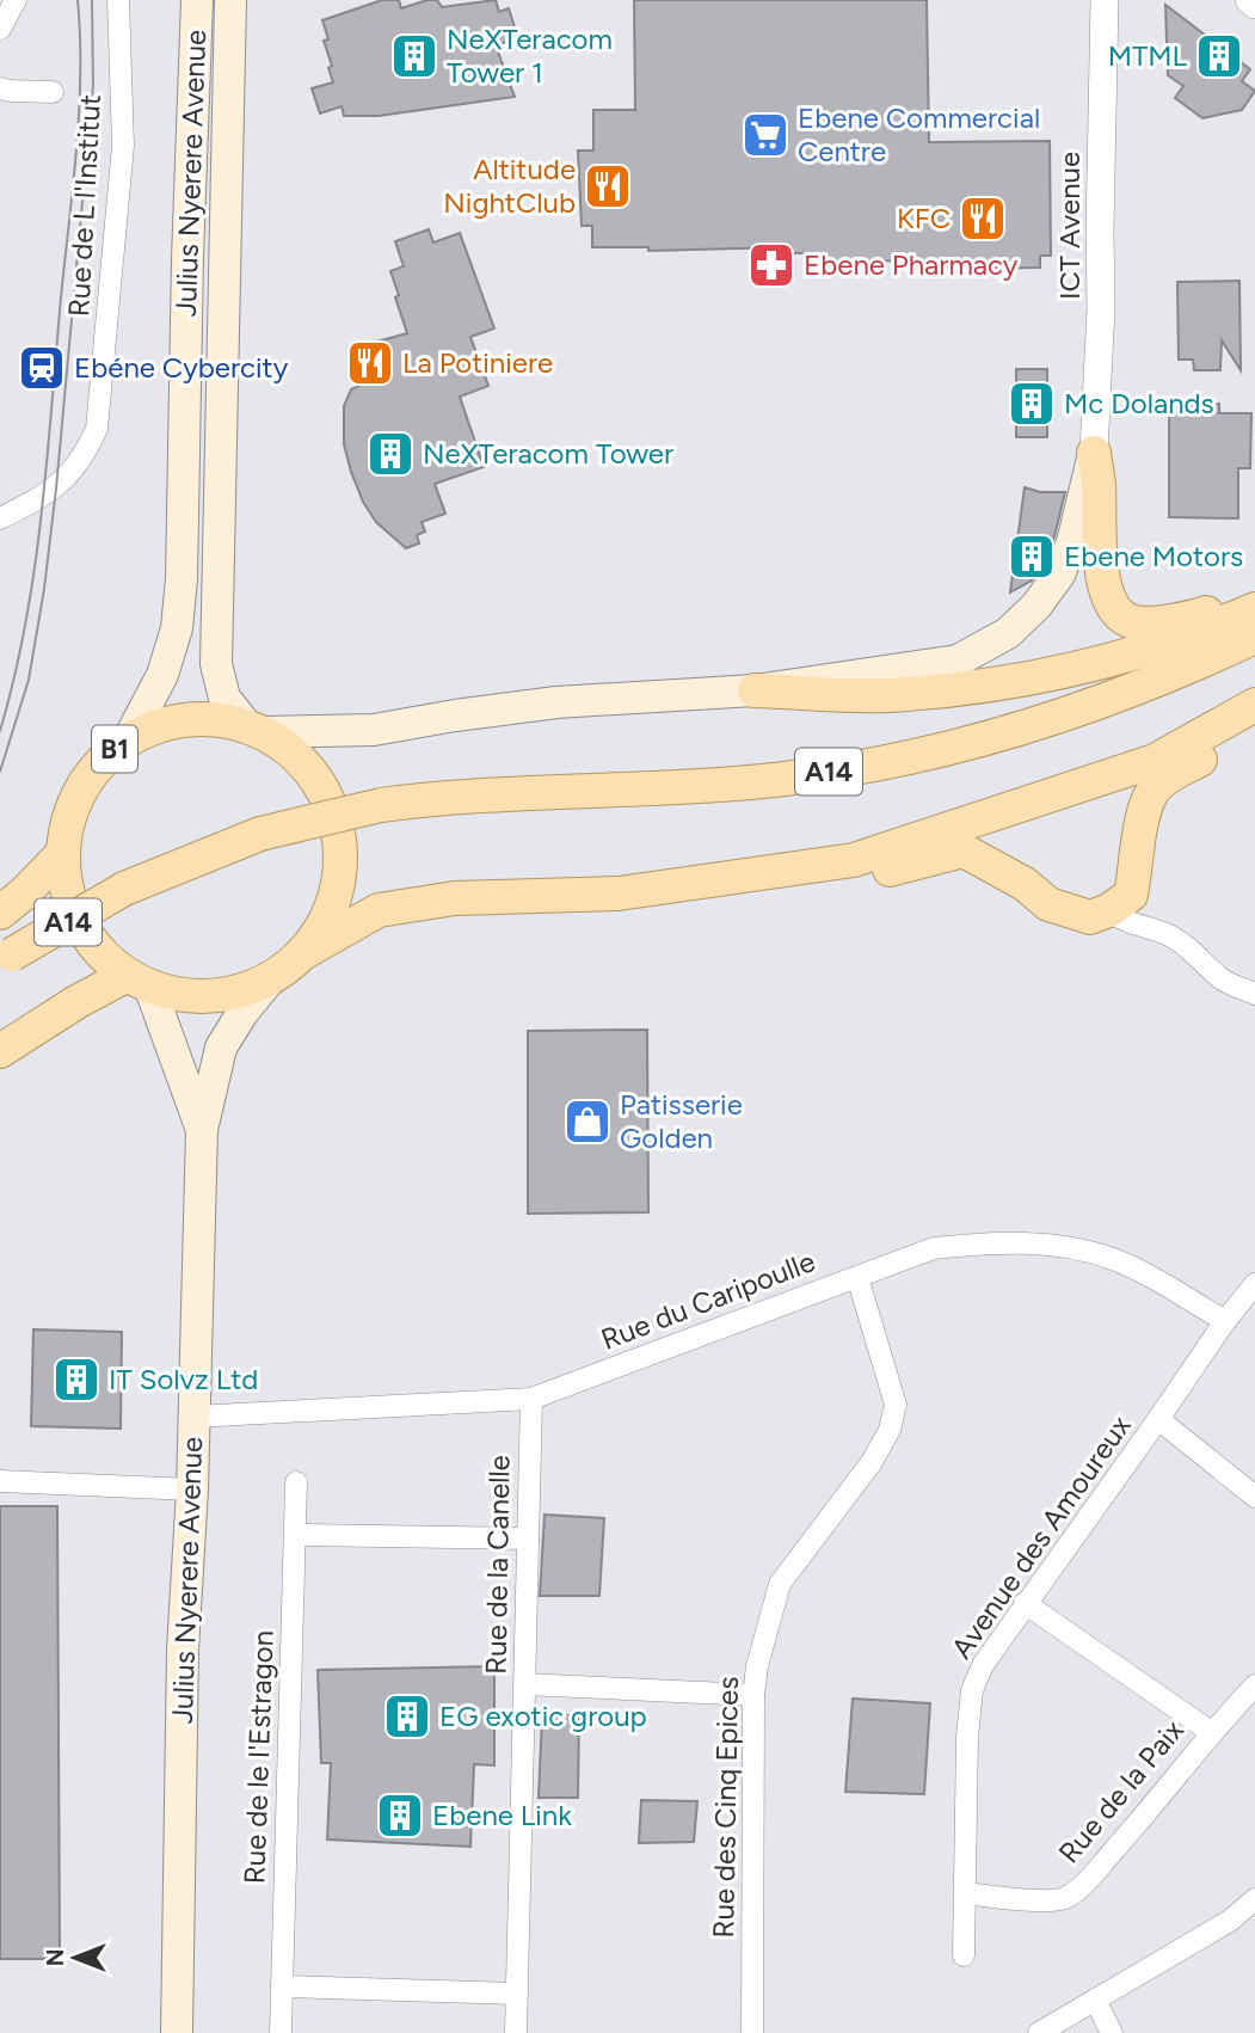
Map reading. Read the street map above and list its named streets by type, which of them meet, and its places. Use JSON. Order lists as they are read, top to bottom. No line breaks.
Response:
{"streets":{"main road":["Julius Nyerere Avenue","B1","A14"],"street":["Rue de L l'Institut","ICT Avenue","Rue du Caripoulle","Avenue des Amoureux","Rue de la Canelle","Rue de le I'Estragon","Rue de la Paix","Rue des Cinq Epices"]},"crossings":[["Julius Nyerere Avenue","Rue du Caripoulle"],["Rue du Caripoulle","Avenue des Amoureux"],["Rue du Caripoulle","Rue de la Canelle"],["Rue du Caripoulle","Rue des Cinq Epices"],["Avenue des Amoureux","Rue de la Paix"]],"places":{"building":["NeXTeracom Tower 1","MTML","Mc Dolands","NeXTeracom Tower","Ebene Motors","IT Solvz Ltd","EG exotic group","Ebene Link"],"supermarket":["Ebene Commercial Centre"],"restaurant":["Altitude NightClub","KFC","La Potiniere"],"pharmacy":["Ebene Pharmacy"],"station":["Ebéne Cybercity"],"shop":["Patisserie Golden"]},"north":"left"}
